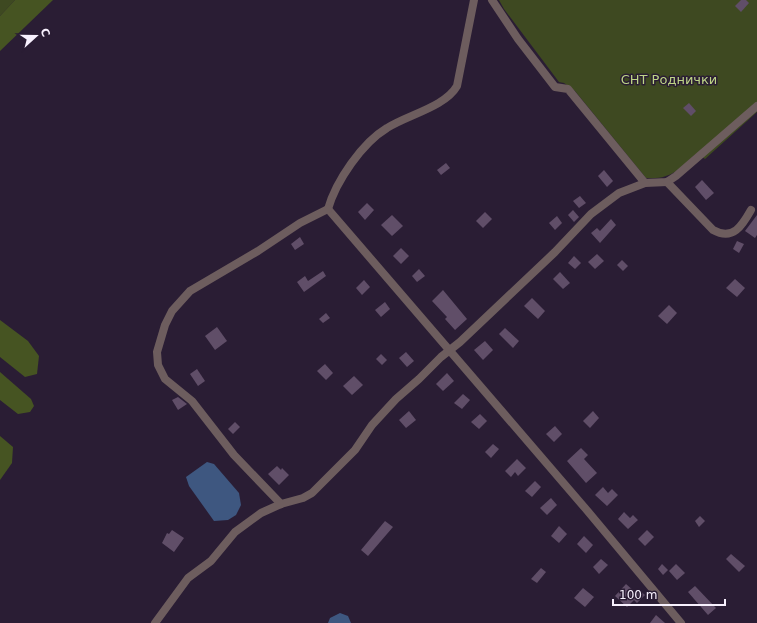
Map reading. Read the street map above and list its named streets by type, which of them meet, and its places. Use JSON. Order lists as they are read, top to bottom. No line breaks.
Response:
{"parks":["СНТ Роднички"],"scale_bar":"100 m","north":"right"}
